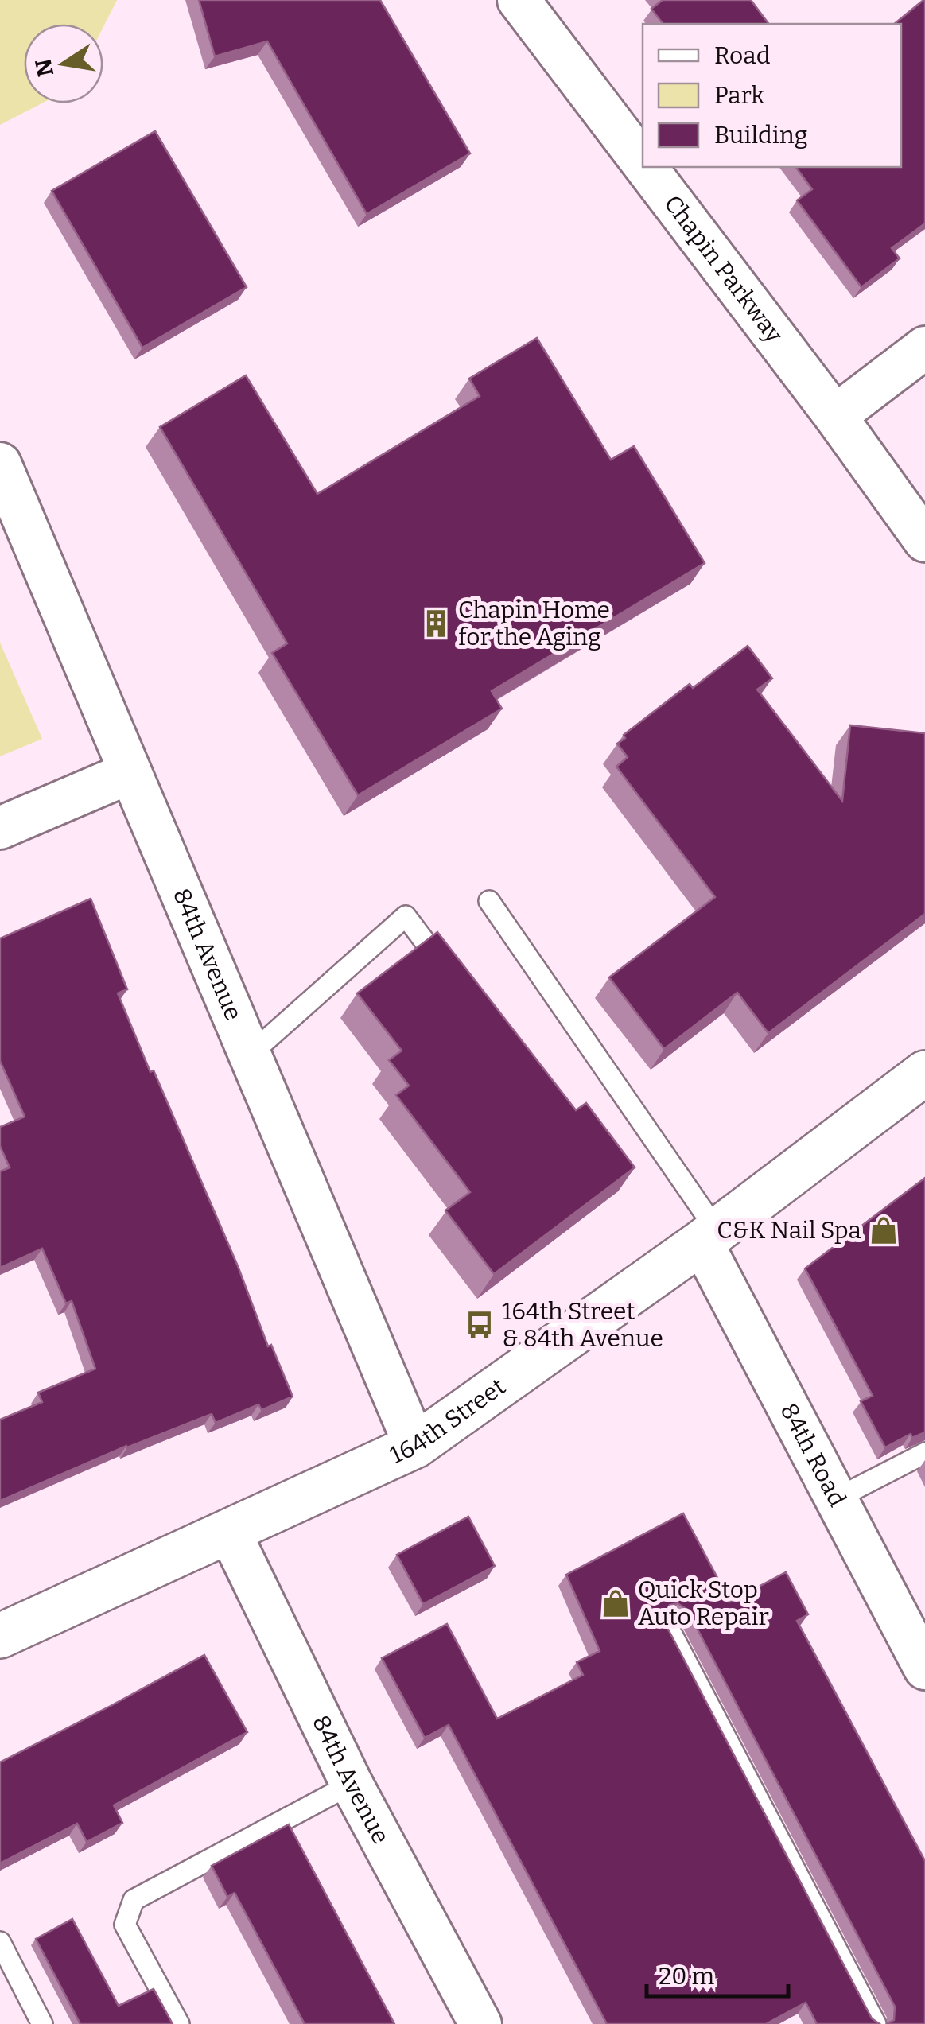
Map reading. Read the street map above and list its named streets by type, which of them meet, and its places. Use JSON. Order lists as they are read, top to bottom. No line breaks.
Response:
{"streets":{"street":["Chapin Parkway","84th Avenue","164th Street","84th Road"]},"crossings":[["84th Avenue","164th Street"],["164th Street","84th Road"]],"places":{"building":["Chapin Home for the Aging"],"shop":["C&K Nail Spa","Quick Stop Auto Repair"],"bus stop":["164th Street & 84th Avenue"]},"legend":["Road","Park","Building"],"scale_bar":"20 m","north":"left"}
